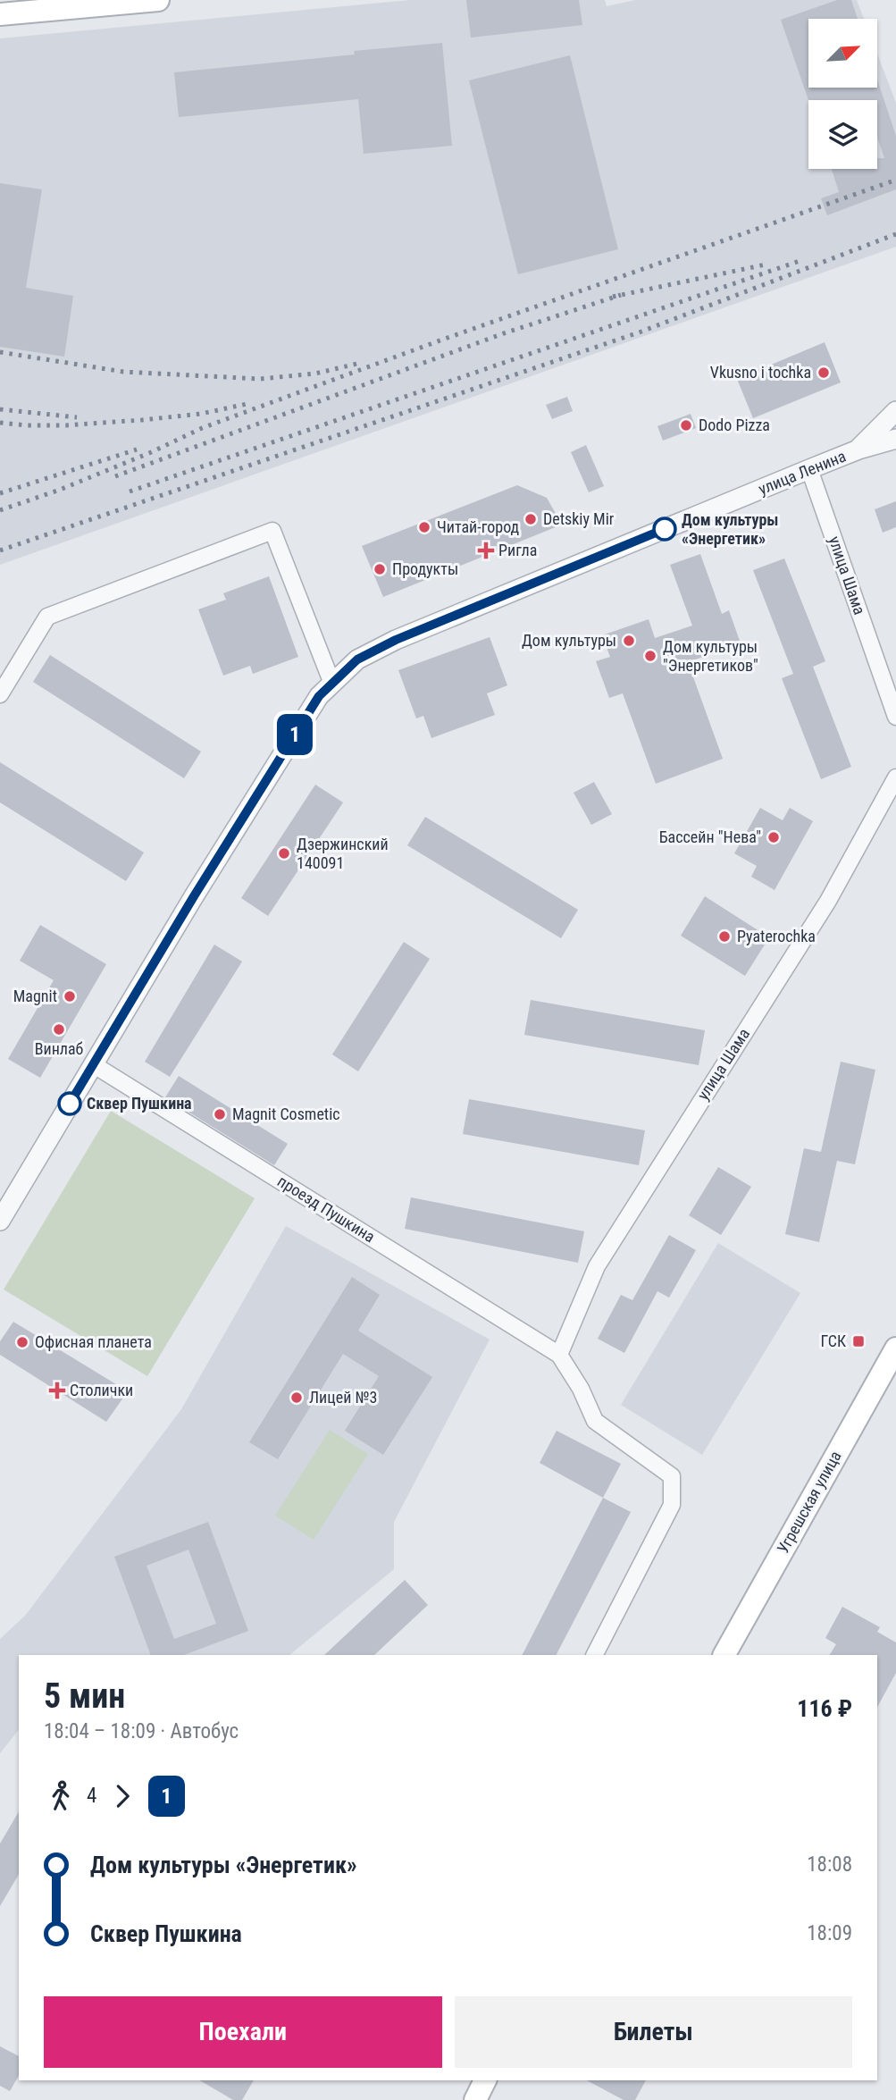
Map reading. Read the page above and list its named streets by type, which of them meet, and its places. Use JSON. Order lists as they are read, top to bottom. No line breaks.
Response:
{"streets":{"main road":["Угрешская улица"],"street":["улица Ленина","улица Шама","проезд Пушкина"]},"crossings":[["улица Ленина","улица Шама"],["улица Ленина","проезд Пушкина"],["улица Шама","проезд Пушкина"]],"places":{"other":["Vkusno i tochka","Dodo Pizza","Detskiy Mir","Читай-город","Дом культуры «Энергетик»","Продукты","Дом культуры","Дом культуры \"Энергетиков\"","Бассейн \"Нева\"","Дзержинский 140091","Pyaterochka","Magnit","Винлаб","Сквер Пушкина","Magnit Cosmetic","Офисная планета","Лицей №3"],"health":["Ригла","Столички"],"transit":["ГСК"]},"lines":["bus line 1"],"north":"top right","page":{"on_map":"1","heading":["5 мин","18:04 – 18:09 · Автобус","116 ₽"],"legs":["4","1"],"list":[{"name":"Дом культуры «Энергетик»","value":"18:08"},{"name":"Сквер Пушкина","value":"18:09"}],"buttons":["Поехали","Билеты"]}}
